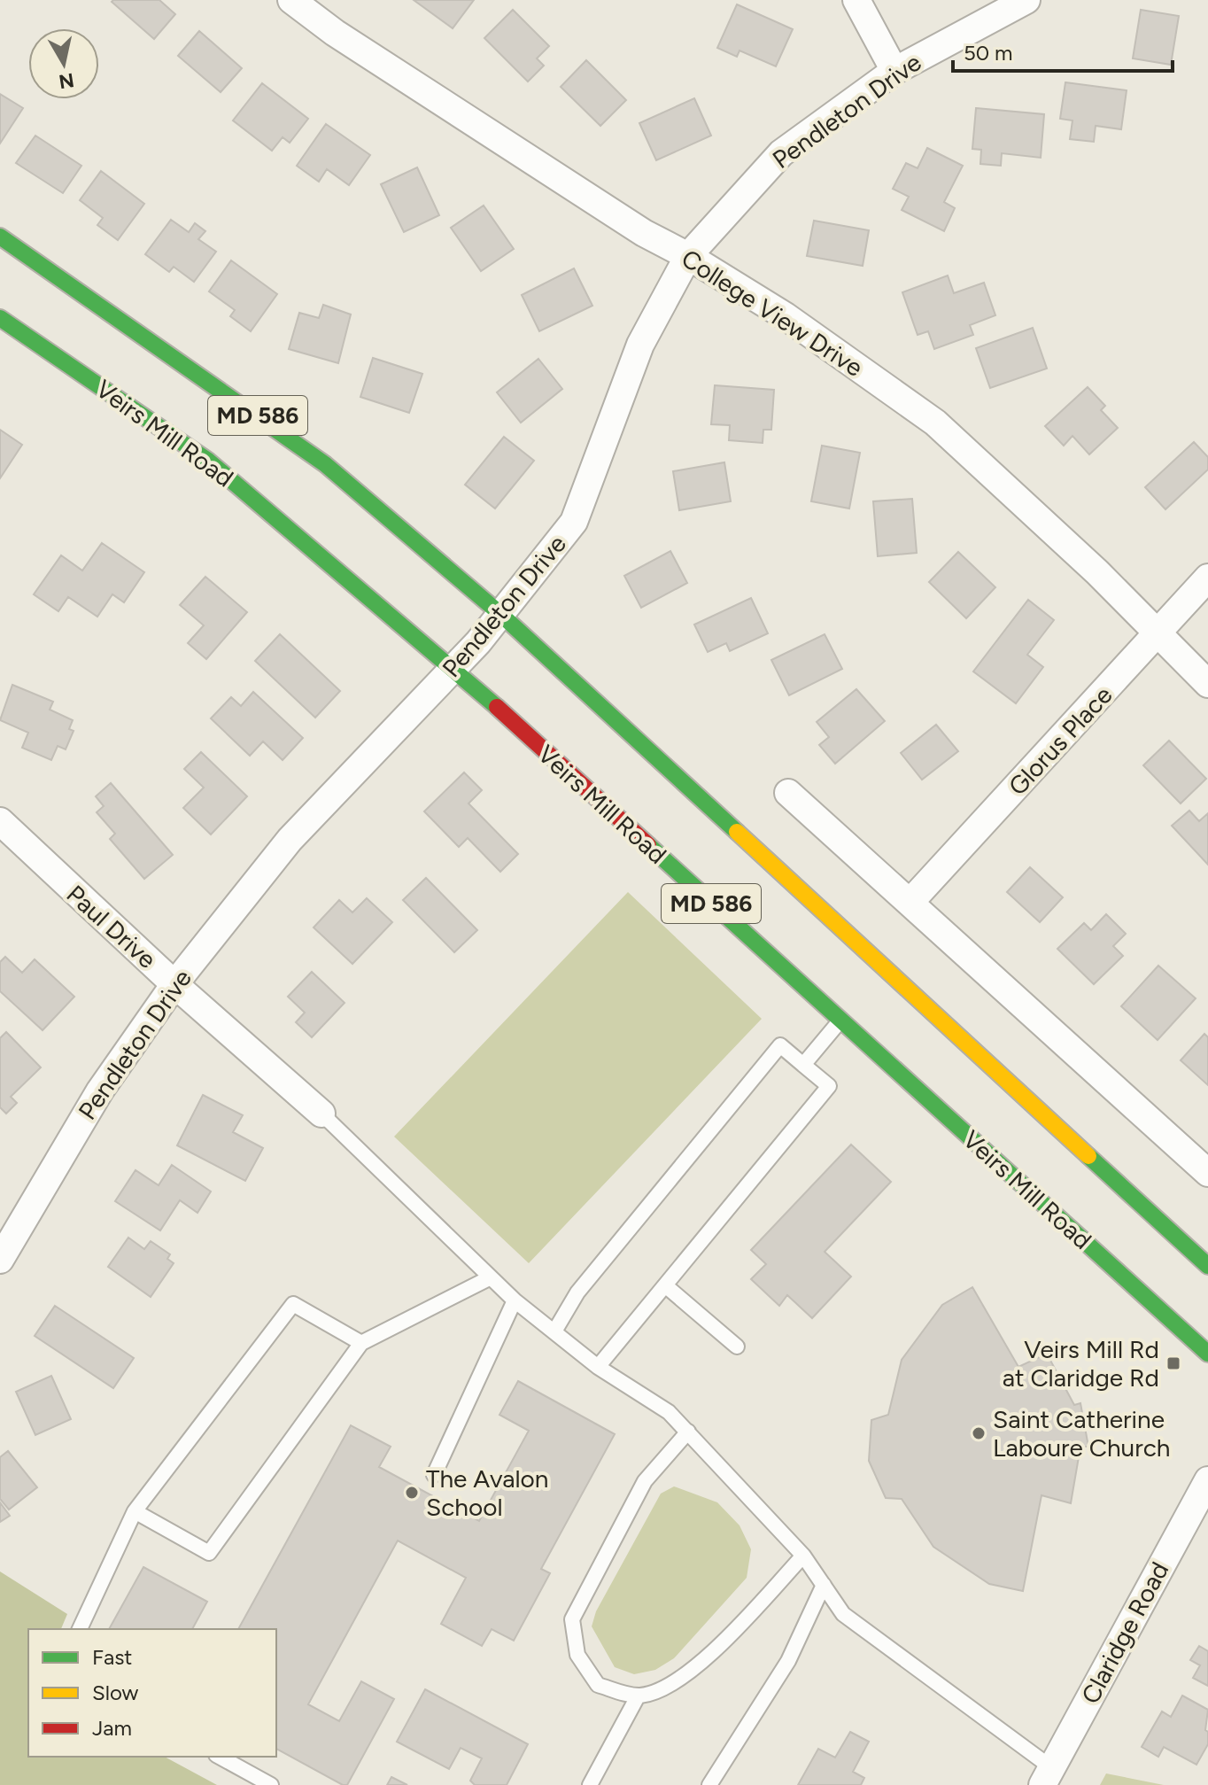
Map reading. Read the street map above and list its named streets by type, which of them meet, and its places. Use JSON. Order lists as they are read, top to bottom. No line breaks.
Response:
{"streets":{"main road":["MD 586","Veirs Mill Road"],"street":["Pendleton Drive","College View Drive","Glorus Place","Paul Drive","Claridge Road"]},"crossings":[["Pendleton Drive","College View Drive"],["Pendleton Drive","MD 586"],["Pendleton Drive","Veirs Mill Road"],["Pendleton Drive","Paul Drive"],["College View Drive","Glorus Place"]],"places":{"transit":["Veirs Mill Rd at Claridge Rd"],"other":["Saint Catherine Laboure Church","The Avalon School"]},"legend":["Fast","Slow","Jam"],"scale_bar":"50 m","north":"bottom"}
